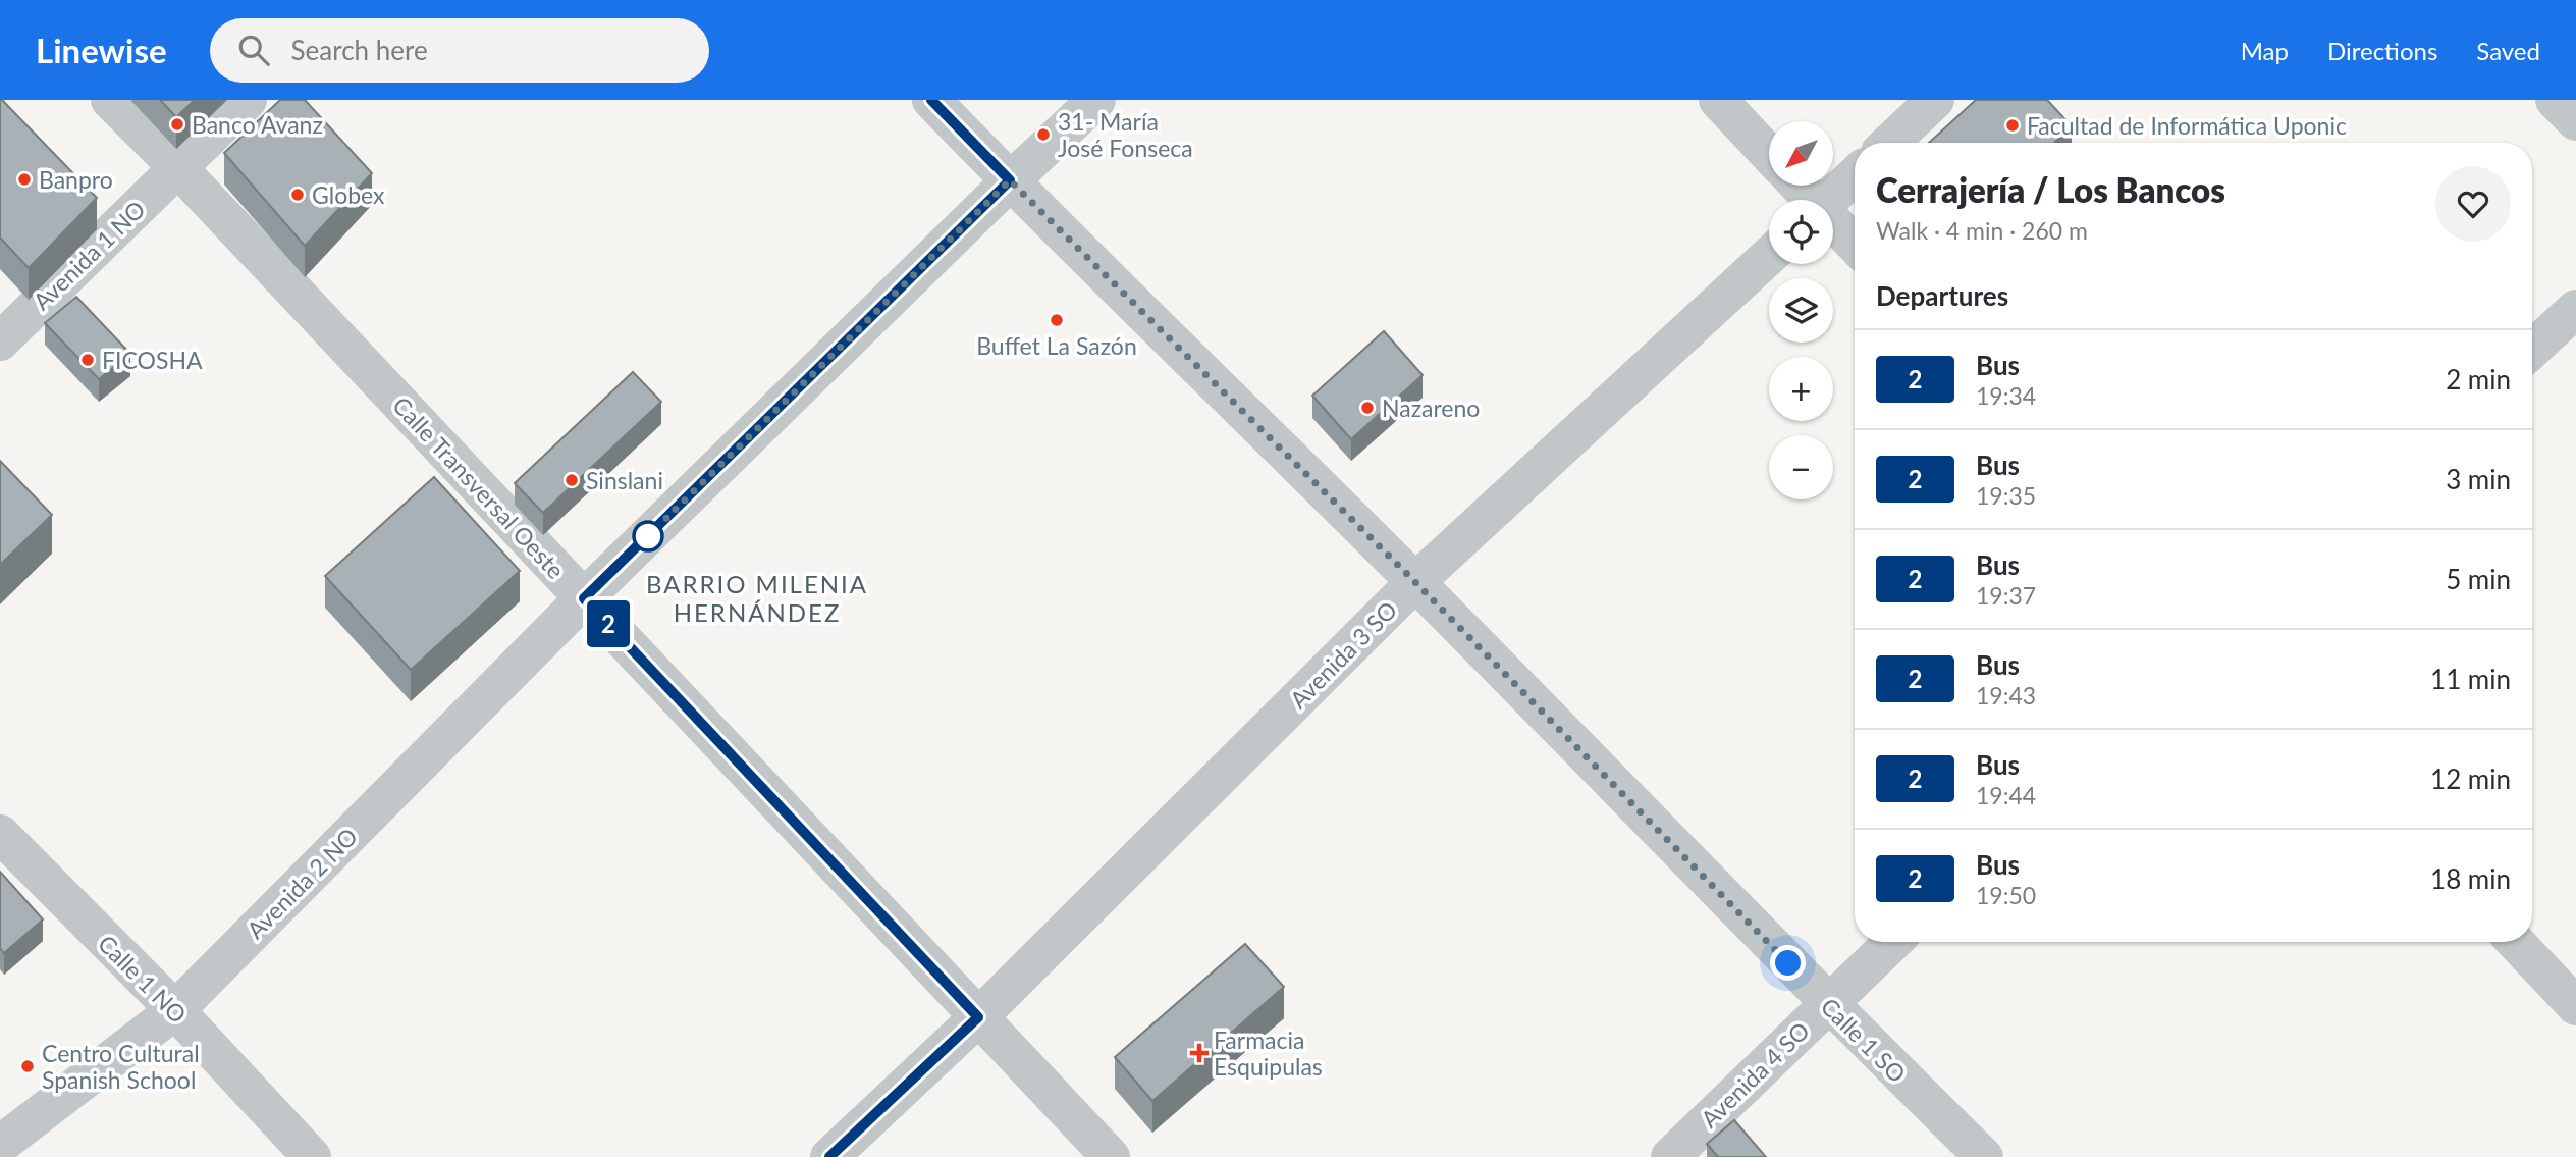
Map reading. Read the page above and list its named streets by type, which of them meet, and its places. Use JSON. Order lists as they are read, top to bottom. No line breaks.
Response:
{"streets":{"street":["Avenida 1 NO","Calle Transversal Oeste","Avenida 3 SO","Avenida 2 NO","Calle 1 NO","Calle 1 SO","Avenida 4 SO"]},"crossings":[["Avenida 1 NO","Calle Transversal Oeste"],["Calle Transversal Oeste","Avenida 3 SO"],["Calle Transversal Oeste","Avenida 2 NO"],["Avenida 3 SO","Calle 1 SO"],["Avenida 2 NO","Calle 1 NO"],["Avenida 2 NO","Calle 1 SO"],["Calle 1 SO","Avenida 4 SO"]],"districts":["BARRIO MILENIA HERNÁNDEZ"],"places":{"other":["Banco Avanz","Facultad de Informática Uponic","31- María José Fonseca","Banpro","Globex","Buffet La Sazón","FICOSHA","Nazareno","Sinslani","Centro Cultural Spanish School"],"health":["Farmacia Esquipulas"]},"lines":["bus line 2"],"north":"bottom left","page":{"header":"Linewise","search":"Search here","nav":["Map","Directions","Saved"],"on_map":"2","map_buttons":["+","−"],"heading":[["Cerrajería / Los Bancos","Walk · 4 min · 260 m"],"Departures"],"list":[{"mark":"2","name":"Bus","note":"19:34","value":"2 min"},{"mark":"2","name":"Bus","note":"19:35","value":"3 min"},{"mark":"2","name":"Bus","note":"19:37","value":"5 min"},{"mark":"2","name":"Bus","note":"19:43","value":"11 min"},{"mark":"2","name":"Bus","note":"19:44","value":"12 min"},{"mark":"2","name":"Bus","note":"19:50","value":"18 min"}]}}
